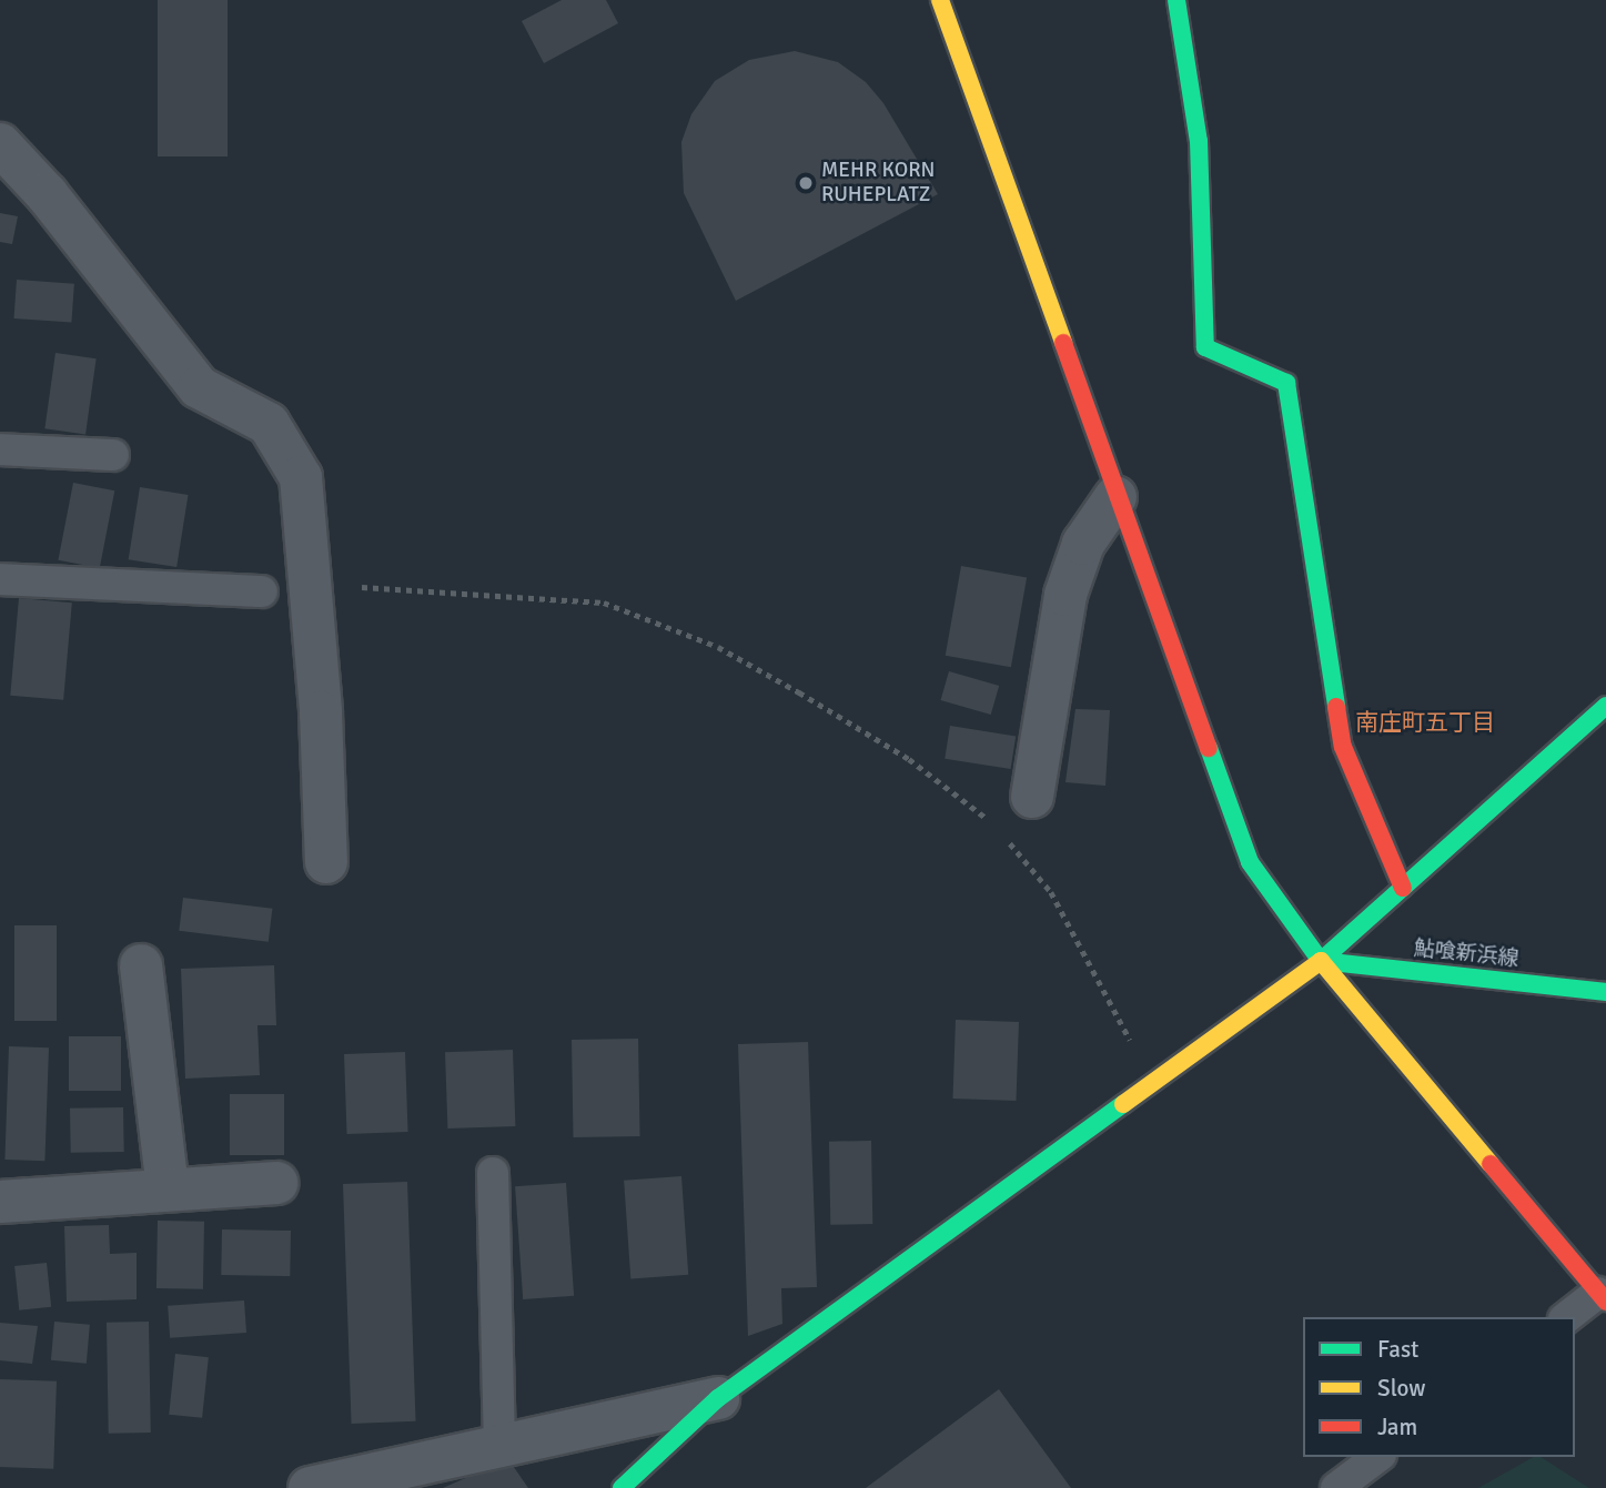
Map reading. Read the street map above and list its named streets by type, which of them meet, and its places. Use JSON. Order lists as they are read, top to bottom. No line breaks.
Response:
{"streets":{"street":["鮎喰新浜線"]},"districts":["南庄町五丁目"],"places":["MEHR KORN RUHEPLATZ"],"legend":["Fast","Slow","Jam"]}
